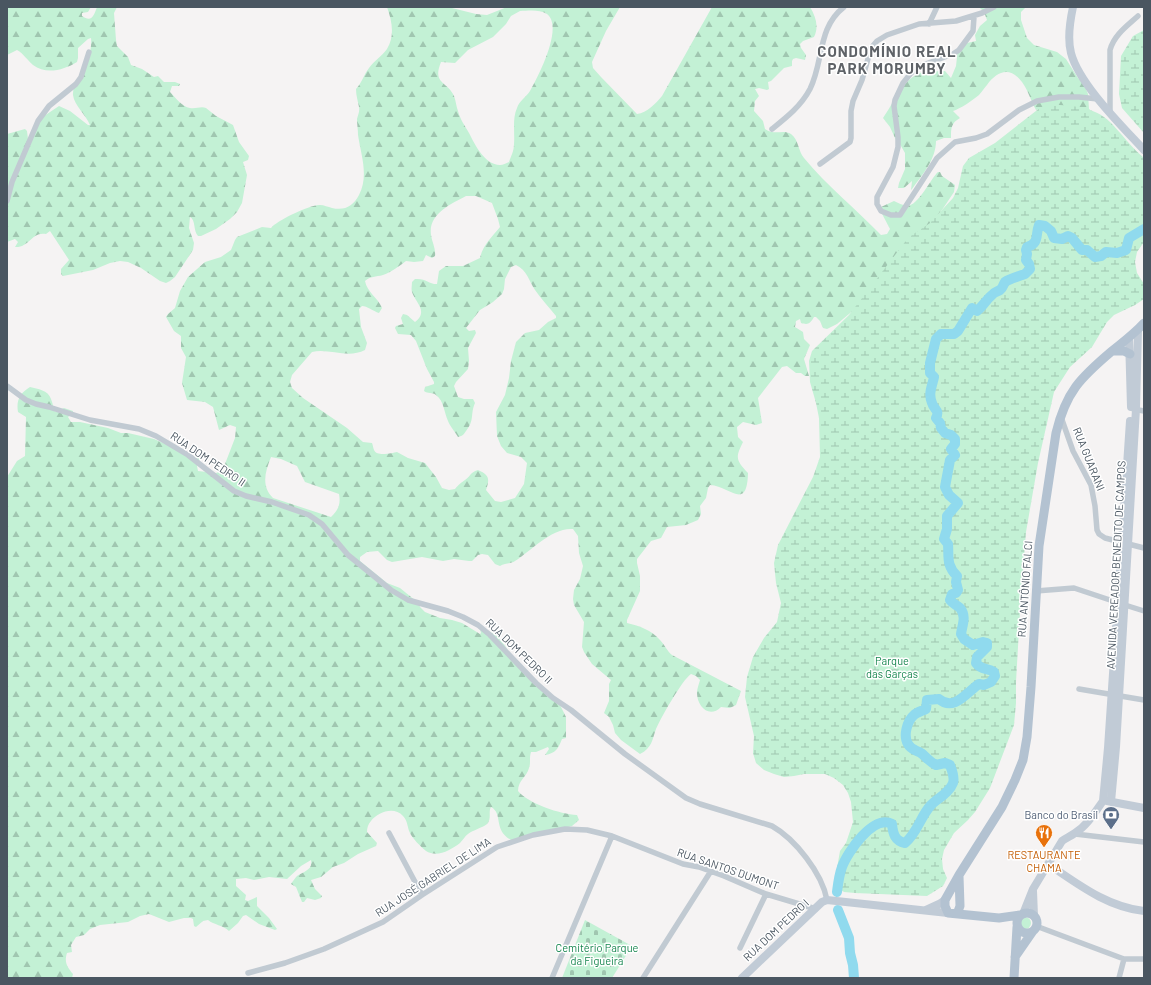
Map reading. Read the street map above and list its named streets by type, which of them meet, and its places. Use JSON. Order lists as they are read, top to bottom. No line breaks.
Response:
{"streets":{"main road":["AVENIDA VEREADOR BENEDITO DE CAMPOS","RUA ANTÔNIO FALCI","RUA DOM PEDRO I"],"street":["RUA DOM PEDRO II","RUA GUARANI","RUA SANTOS DUMONT","RUA JOSÉ GABRIEL DE LIMA"]},"crossings":[["RUA DOM PEDRO II","RUA DOM PEDRO I"],["RUA GUARANI","AVENIDA VEREADOR BENEDITO DE CAMPOS"],["RUA GUARANI","RUA ANTÔNIO FALCI"],["AVENIDA VEREADOR BENEDITO DE CAMPOS","RUA ANTÔNIO FALCI"],["RUA SANTOS DUMONT","RUA JOSÉ GABRIEL DE LIMA"],["RUA SANTOS DUMONT","RUA DOM PEDRO I"]],"districts":["CONDOMÍNIO REAL PARK MORUMBY"],"parks":["Parque das Garças","Cemitério Parque da Figueira"],"places":{"bank":["Banco do Brasil"],"restaurant":["RESTAURANTE CHAMA"]}}
